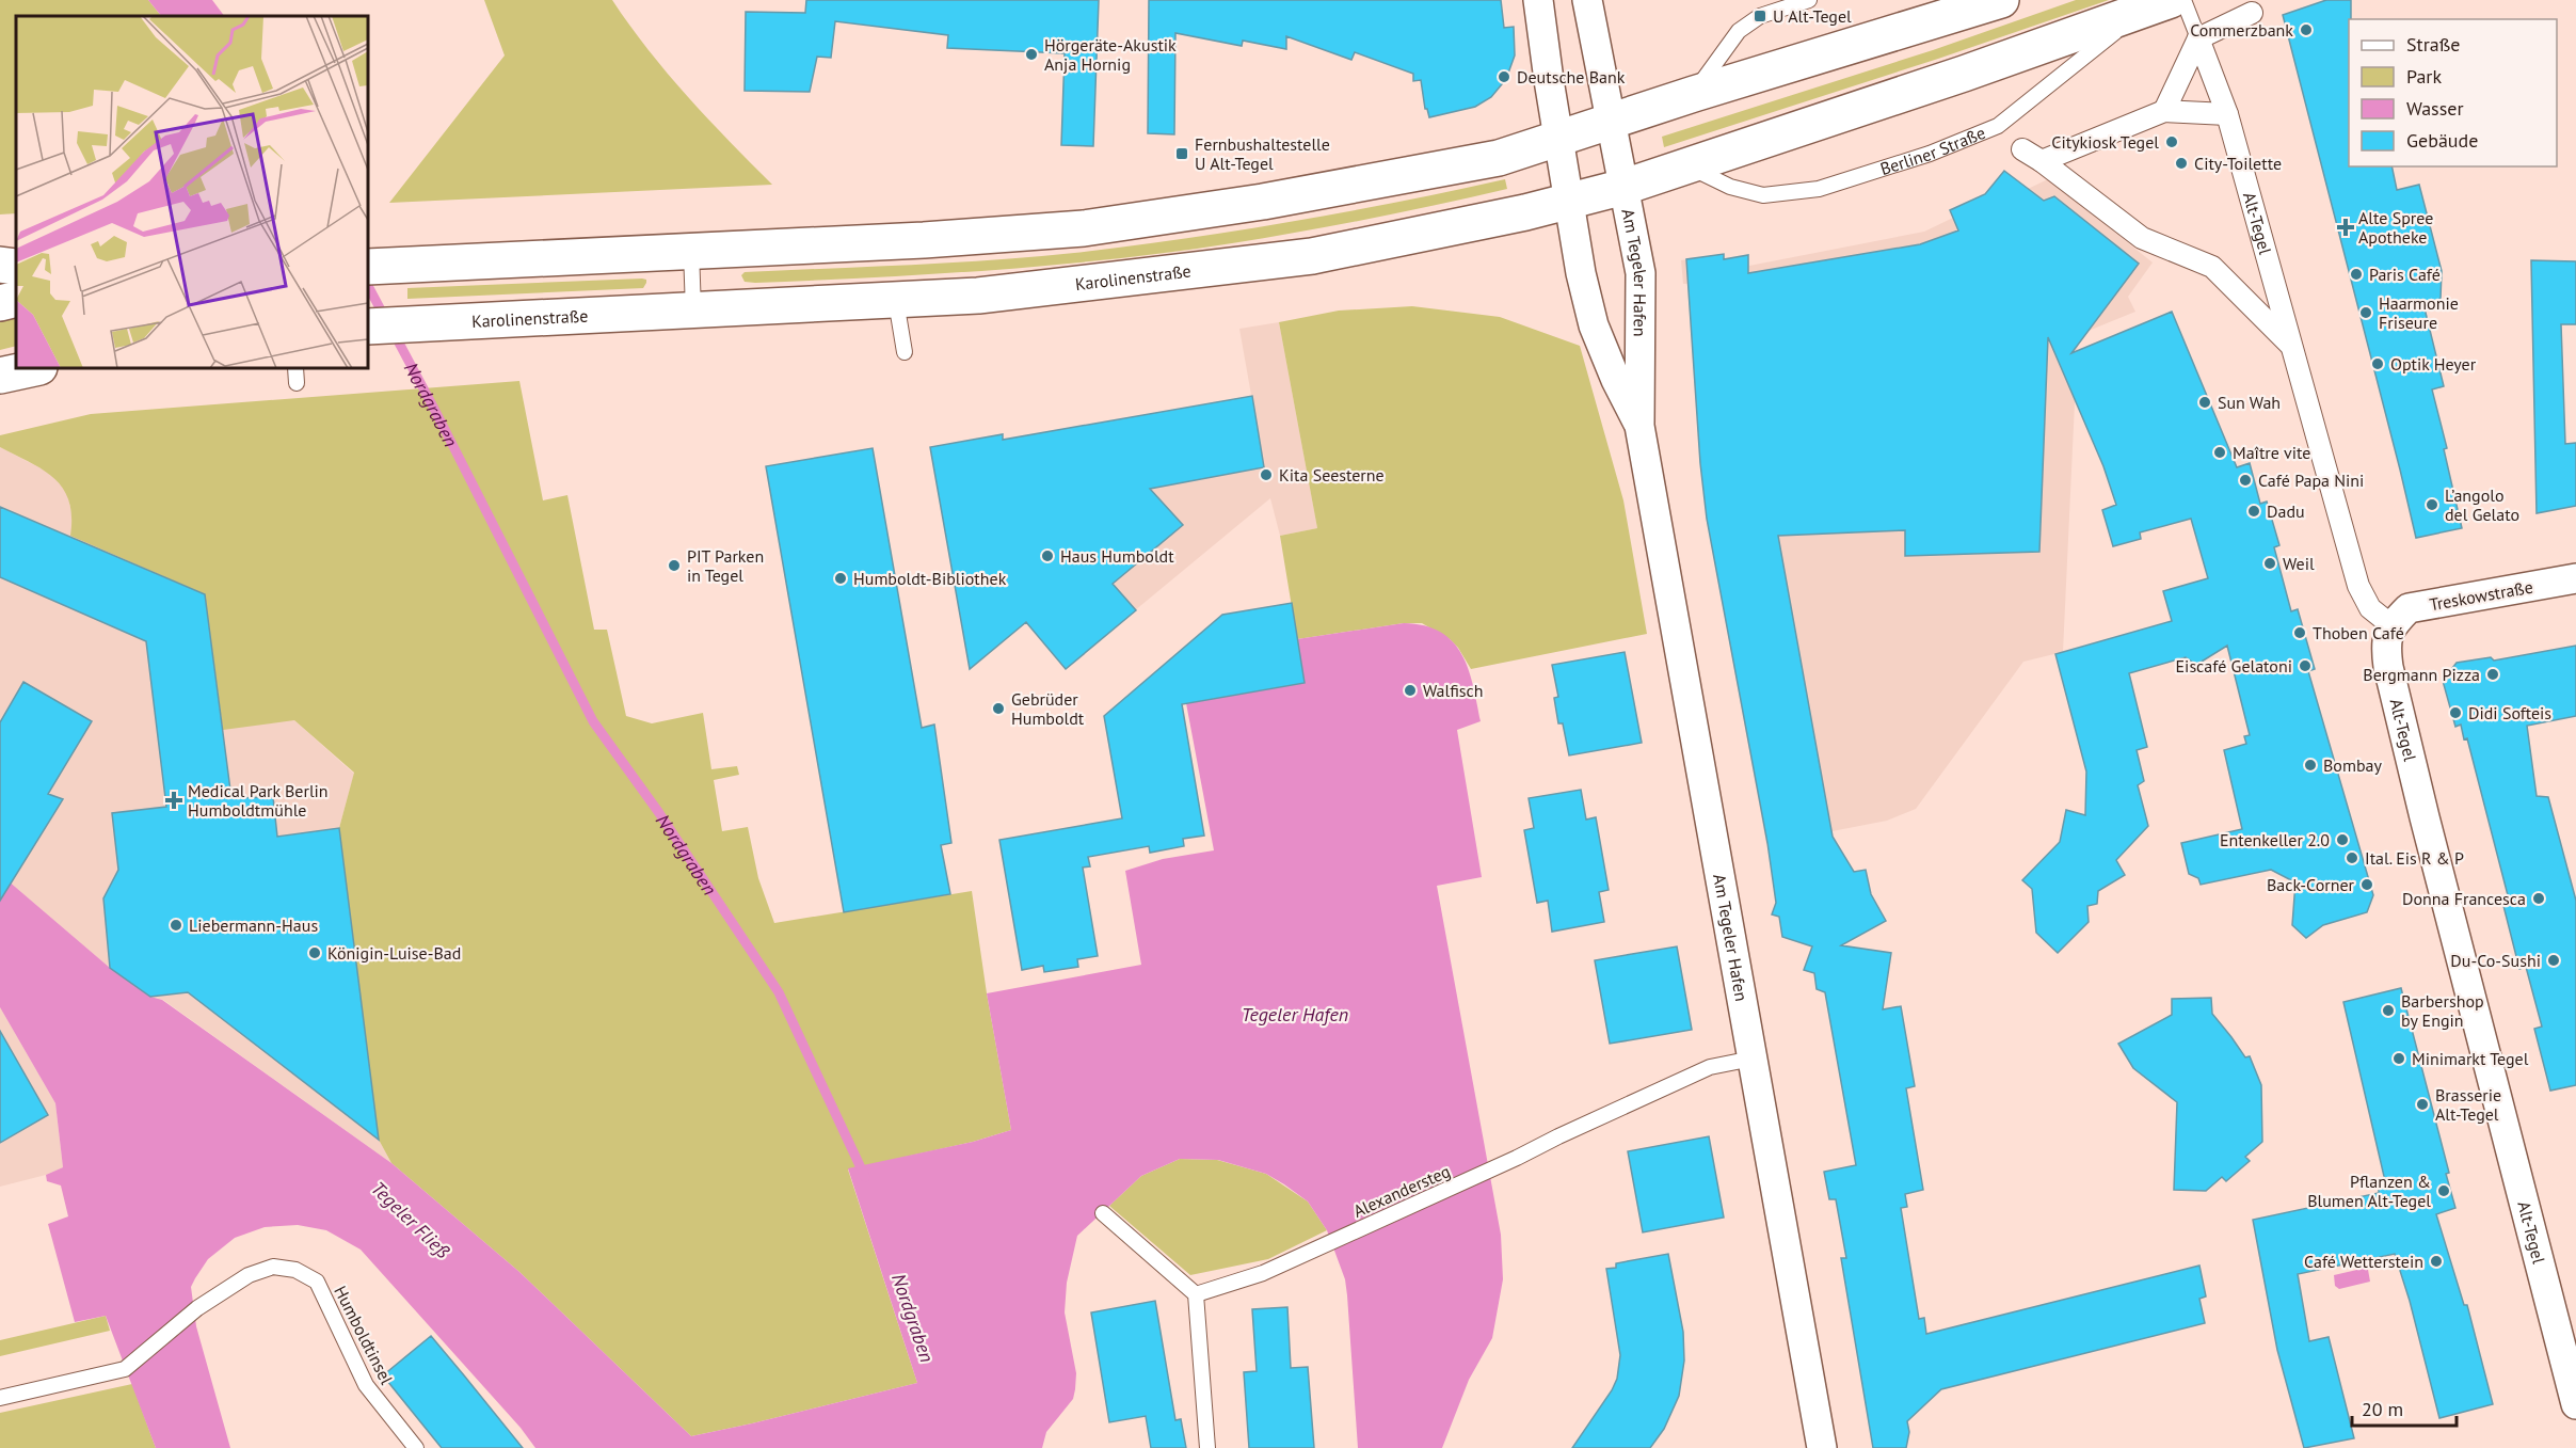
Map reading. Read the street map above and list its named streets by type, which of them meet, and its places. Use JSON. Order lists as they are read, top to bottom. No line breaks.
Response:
{"streets":{"main road":["Karolinenstraße"],"street":["Alt-Tegel","Am Tegeler Hafen","Treskowstraße"],"lane":["Berliner Straße","Alexandersteg","Humboldtinsel"]},"crossings":[["Berliner Straße","Alt-Tegel"],["Alt-Tegel","Treskowstraße"],["Am Tegeler Hafen","Karolinenstraße"],["Am Tegeler Hafen","Alexandersteg"]],"water":["Nordgraben","Tegeler Hafen","Tegeler Fließ"],"places":{"transit":["U Alt-Tegel","Fernbushaltestelle U Alt-Tegel"],"other":["Commerzbank","Hörgeräte-Akustik Anja Hornig","Deutsche Bank","Citykiosk Tegel","City-Toilette","Paris Café","Haarmonie Friseure","Optik Heyer","Sun Wah","Maître vite","Kita Seesterne","Café Papa Nini","L’angolo del Gelato","Dadu","Haus Humboldt","Weil","PIT Parken in Tegel","Humboldt-Bibliothek","Thoben Café","Eiscafé Gelatoni","Bergmann Pizza","Walfisch","Gebrüder Humboldt","Didi Softeis","Bombay","Entenkeller 2.0","Ital. Eis R & P","Back-Corner","Donna Francesca","Liebermann-Haus","Königin-Luise-Bad","Du-Co-Sushi","Barbershop by Engin","Minimarkt Tegel","Brasserie Alt-Tegel","Pflanzen & Blumen Alt-Tegel","Café Wetterstein"],"health":["Alte Spree Apotheke","Medical Park Berlin Humboldtmühle"]},"legend":["Straße","Park","Wasser","Gebäude"],"scale_bar":"20 m"}
